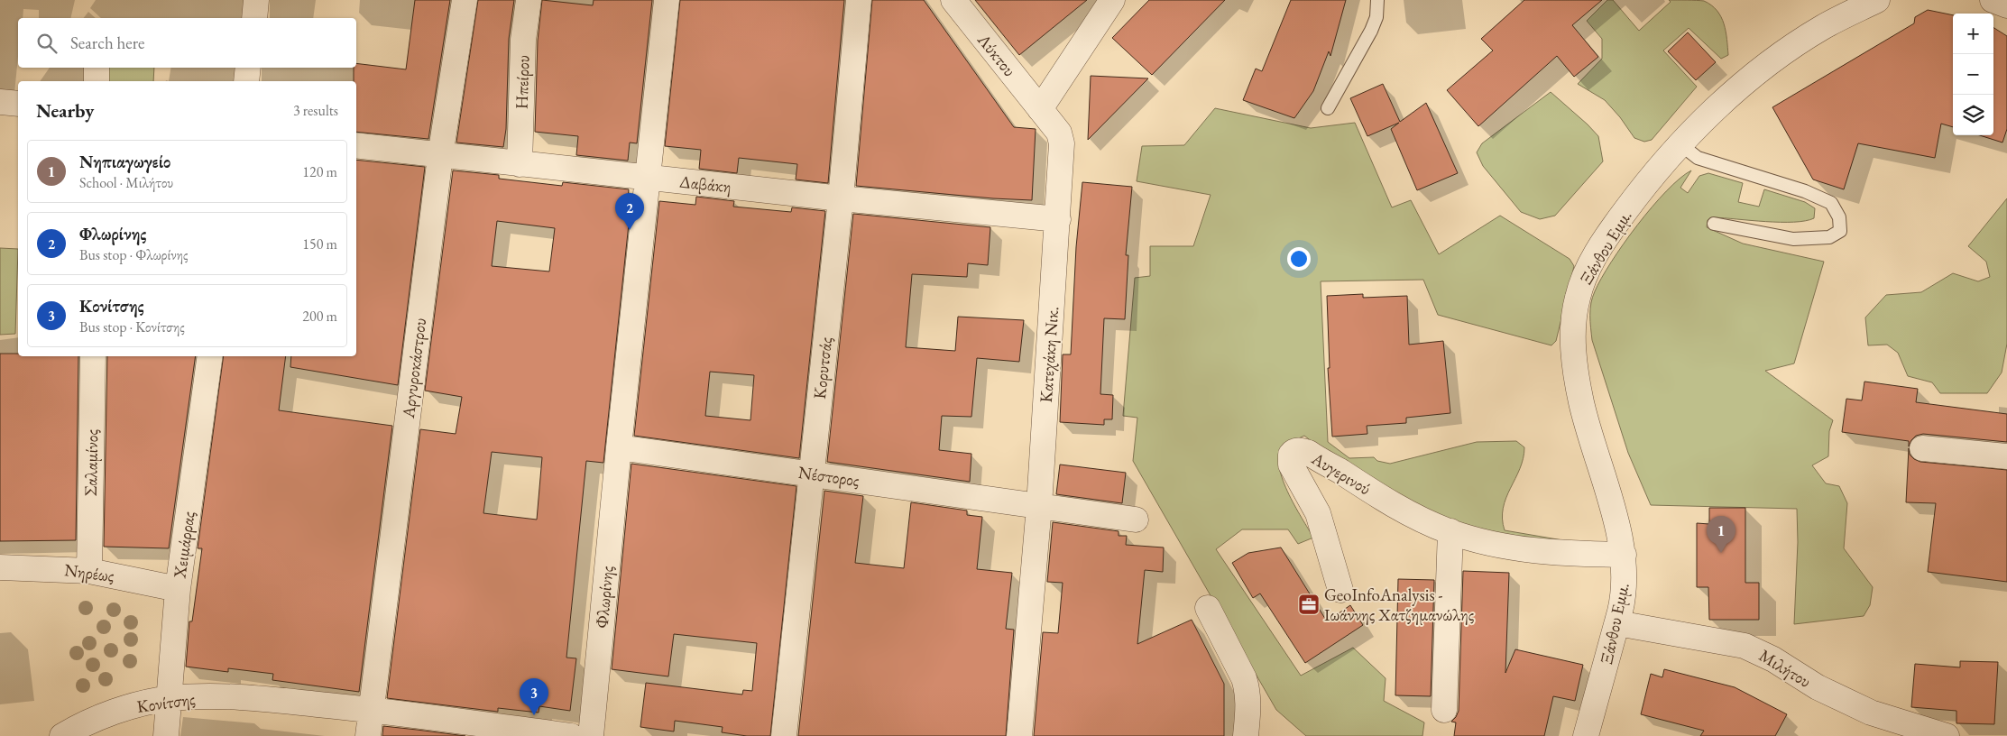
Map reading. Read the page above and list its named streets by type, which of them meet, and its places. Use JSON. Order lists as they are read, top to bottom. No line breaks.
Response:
{"streets":{"street":["Λύκτου","Ηπείρου","Δαβάκη","Ξάνθου Εμμ.","Κατεχάκη Νικ.","Αργυροκάστρου","Κορυτσάς","Σαλαμίνος","Αυγερινού","Νέστορος","Χειμάρρας","Νηρέως","Φλωρίνης","Μιλήτου","Κονίτσης"]},"crossings":[["Λύκτου","Κατεχάκη Νικ."],["Ηπείρου","Δαβάκη"],["Δαβάκη","Κατεχάκη Νικ."],["Δαβάκη","Αργυροκάστρου"],["Δαβάκη","Κορυτσάς"],["Δαβάκη","Φλωρίνης"],["Ξάνθου Εμμ.","Αυγερινού"],["Ξάνθου Εμμ.","Μιλήτου"],["Κατεχάκη Νικ.","Νέστορος"],["Αργυροκάστρου","Κονίτσης"],["Κορυτσάς","Νέστορος"],["Σαλαμίνος","Νηρέως"],["Νέστορος","Φλωρίνης"],["Χειμάρρας","Νηρέως"],["Χειμάρρας","Κονίτσης"]],"places":{"office":["GeoInfoAnalysis - Ιωάννης Χατζημανώλης"]},"page":{"map_buttons":["+","−"],"search":"Search here","heading":["Nearby","3 results"],"list":[{"mark":"1","name":"Νηπιαγωγείο","note":"School · Μιλήτου","value":"120 m"},{"mark":"2","name":"Φλωρίνης","note":"Bus stop · Φλωρίνης","value":"150 m"},{"mark":"3","name":"Κονίτσης","note":"Bus stop · Κονίτσης","value":"200 m"}],"pins":["2","1","3"]}}
